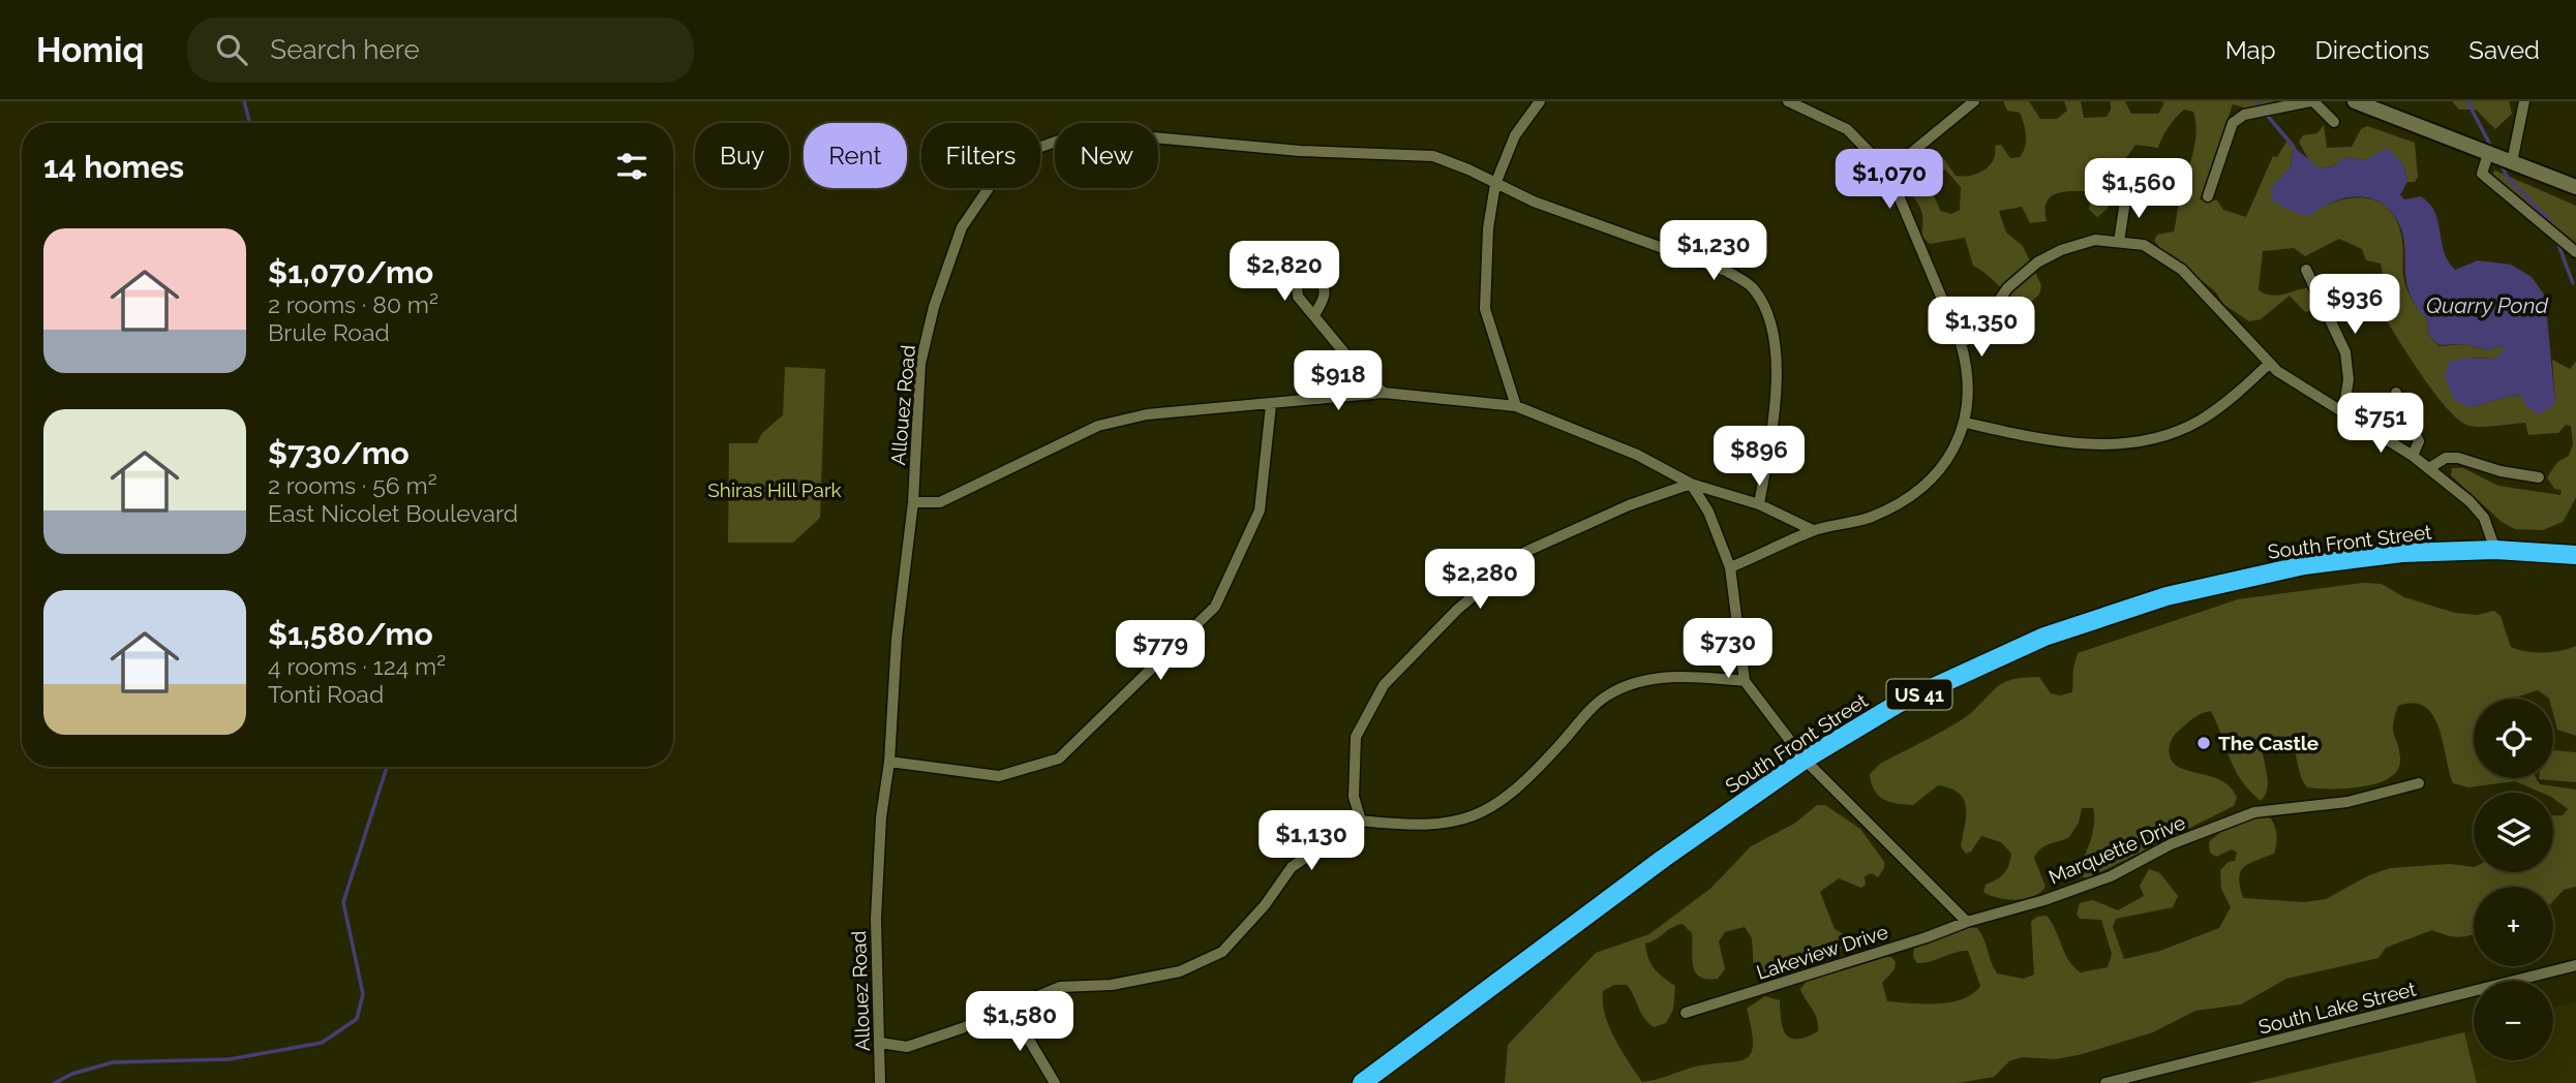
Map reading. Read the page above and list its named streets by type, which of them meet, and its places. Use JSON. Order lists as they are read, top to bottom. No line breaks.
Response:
{"streets":{"highway":["South Front Street","US 41"],"street":["Allouez Road","Marquette Drive","Lakeview Drive","South Lake Street"]},"crossings":[["Marquette Drive","Lakeview Drive"]],"water":["Quarry Pond"],"parks":["Shiras Hill Park"],"places":["The Castle"],"page":{"header":"Homiq","search":"Search here","nav":["Map","Directions","Saved"],"chip":["Buy","Rent","Filters","New"],"heading":"14 homes","price":["$1,070","$1,560","$1,230","$2,820","$936","$1,350","$918","$751","$896","$2,280","$730","$779","$1,130","$1,580"],"list":[{"name":"$1,070/mo","note":"2 rooms · 80 m² · Brule Road"},{"name":"$730/mo","note":"2 rooms · 56 m² · East Nicolet Boulevard"},{"name":"$1,580/mo","note":"4 rooms · 124 m² · Tonti Road"}],"map_buttons":["+","−"]}}
